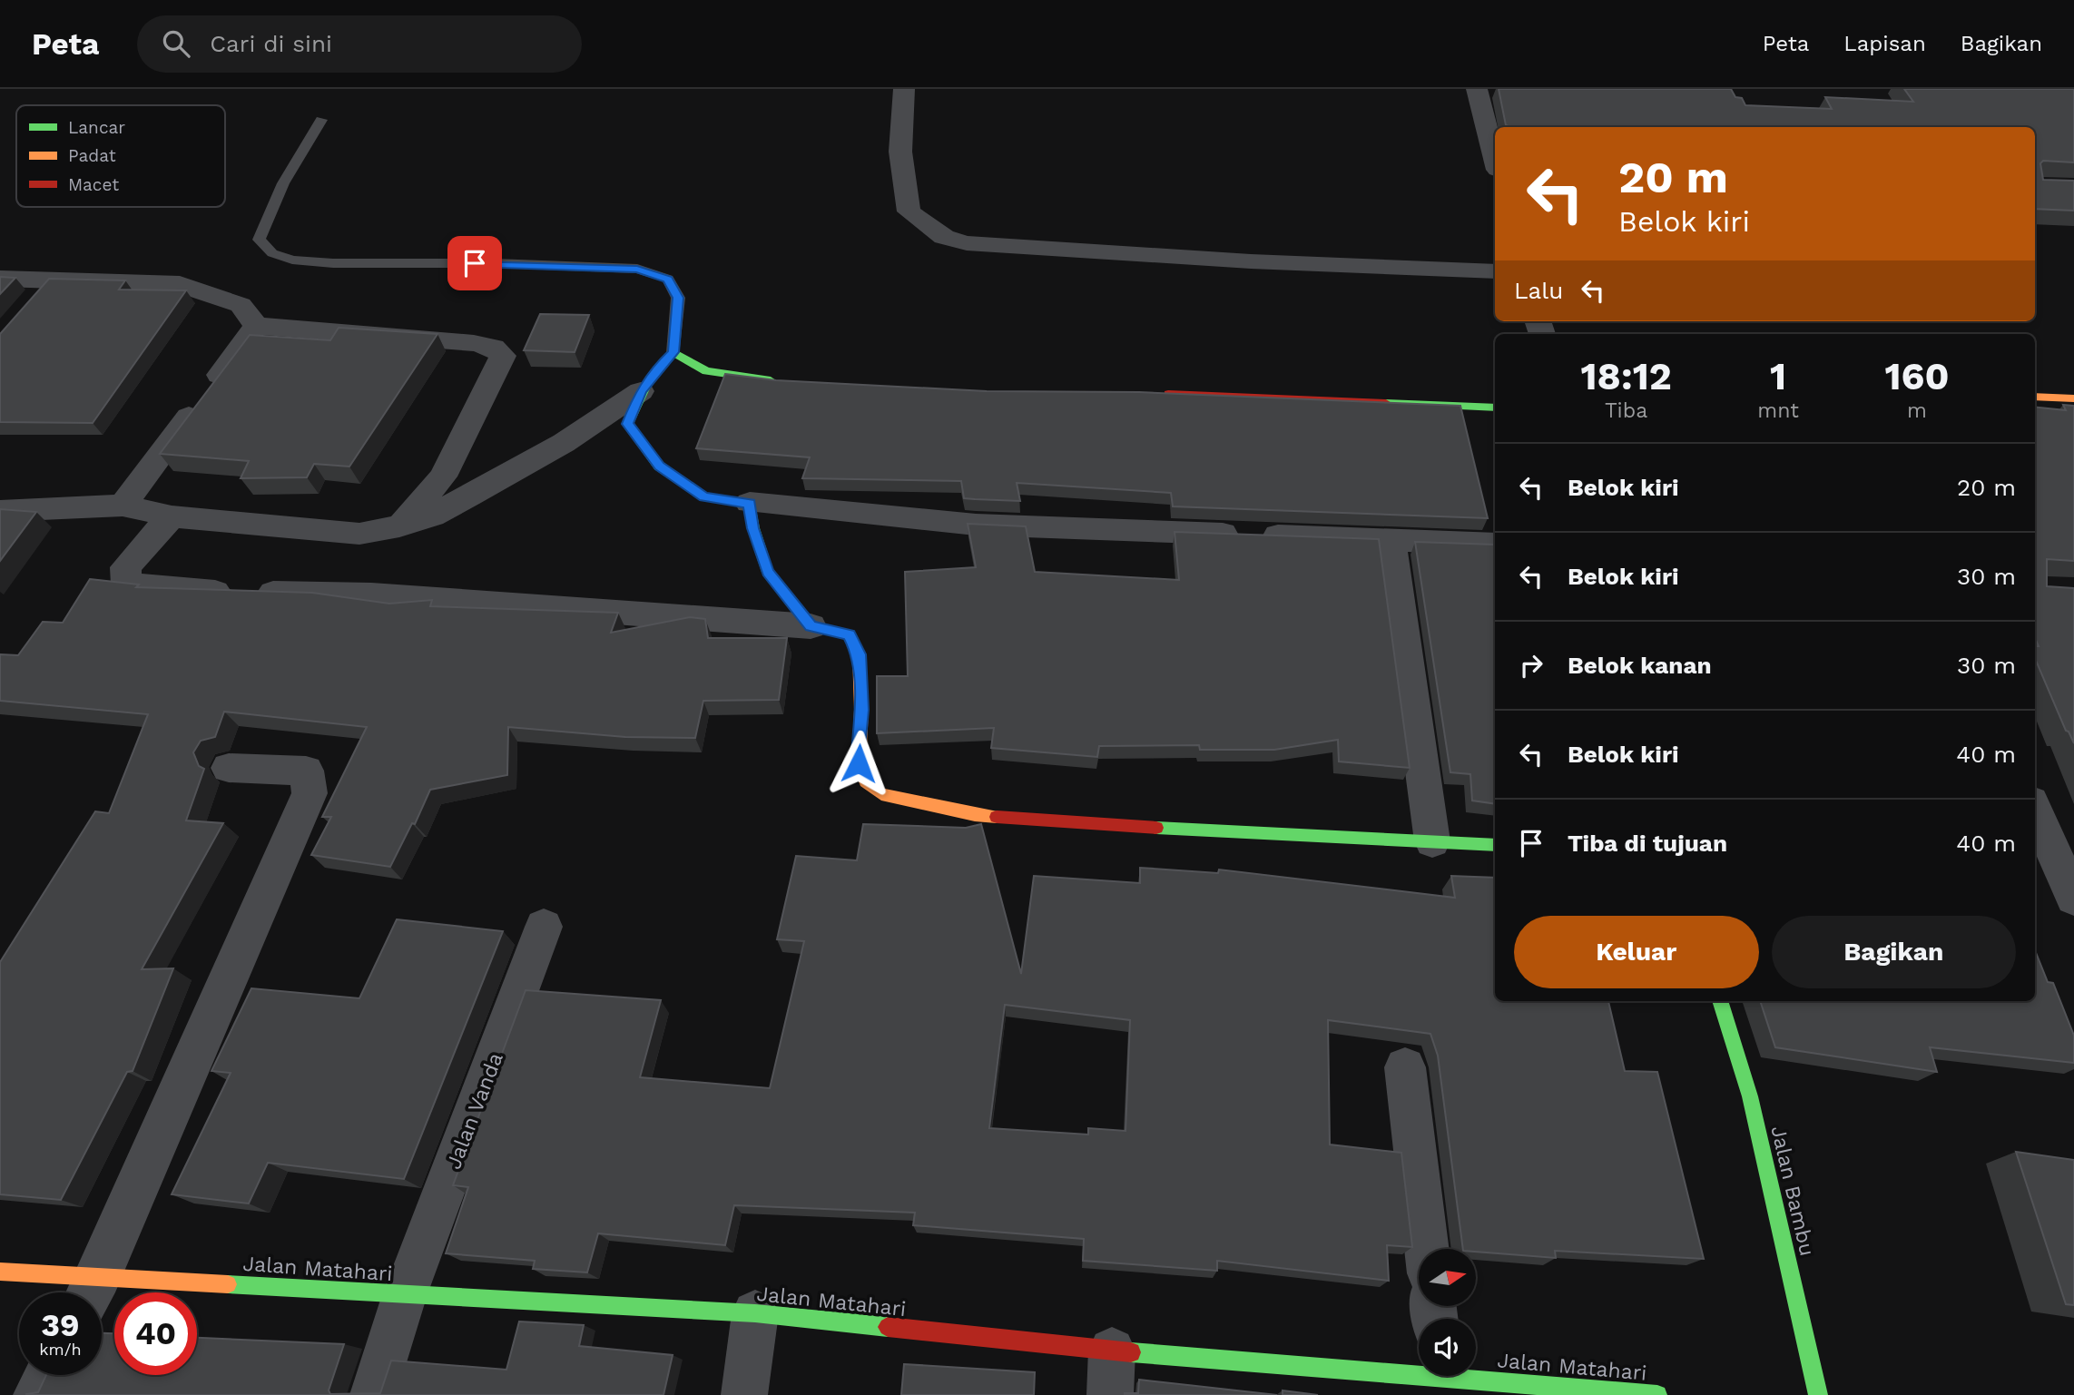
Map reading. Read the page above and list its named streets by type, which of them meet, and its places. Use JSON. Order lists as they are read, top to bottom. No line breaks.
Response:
{"streets":{"street":["Jalan Vanda","Jalan Bambu","Jalan Matahari"]},"crossings":[["Jalan Vanda","Jalan Matahari"]],"legend":["Lancar","Padat","Macet"],"north":"right","page":{"header":"Peta","search":"Cari di sini","nav":["Peta","Lapisan","Bagikan"],"turn":["20 m","Belok kiri"],"then":"Lalu","eta":["18:12","Tiba","1","mnt","160","m"],"list":[{"name":"Belok kiri","value":"20 m"},{"name":"Belok kiri","value":"30 m"},{"name":"Belok kanan","value":"30 m"},{"name":"Belok kiri","value":"40 m"},{"name":"Tiba di tujuan","value":"40 m"}],"buttons":["Keluar","Bagikan"],"speed":"39 km/h","limit":"40"}}
